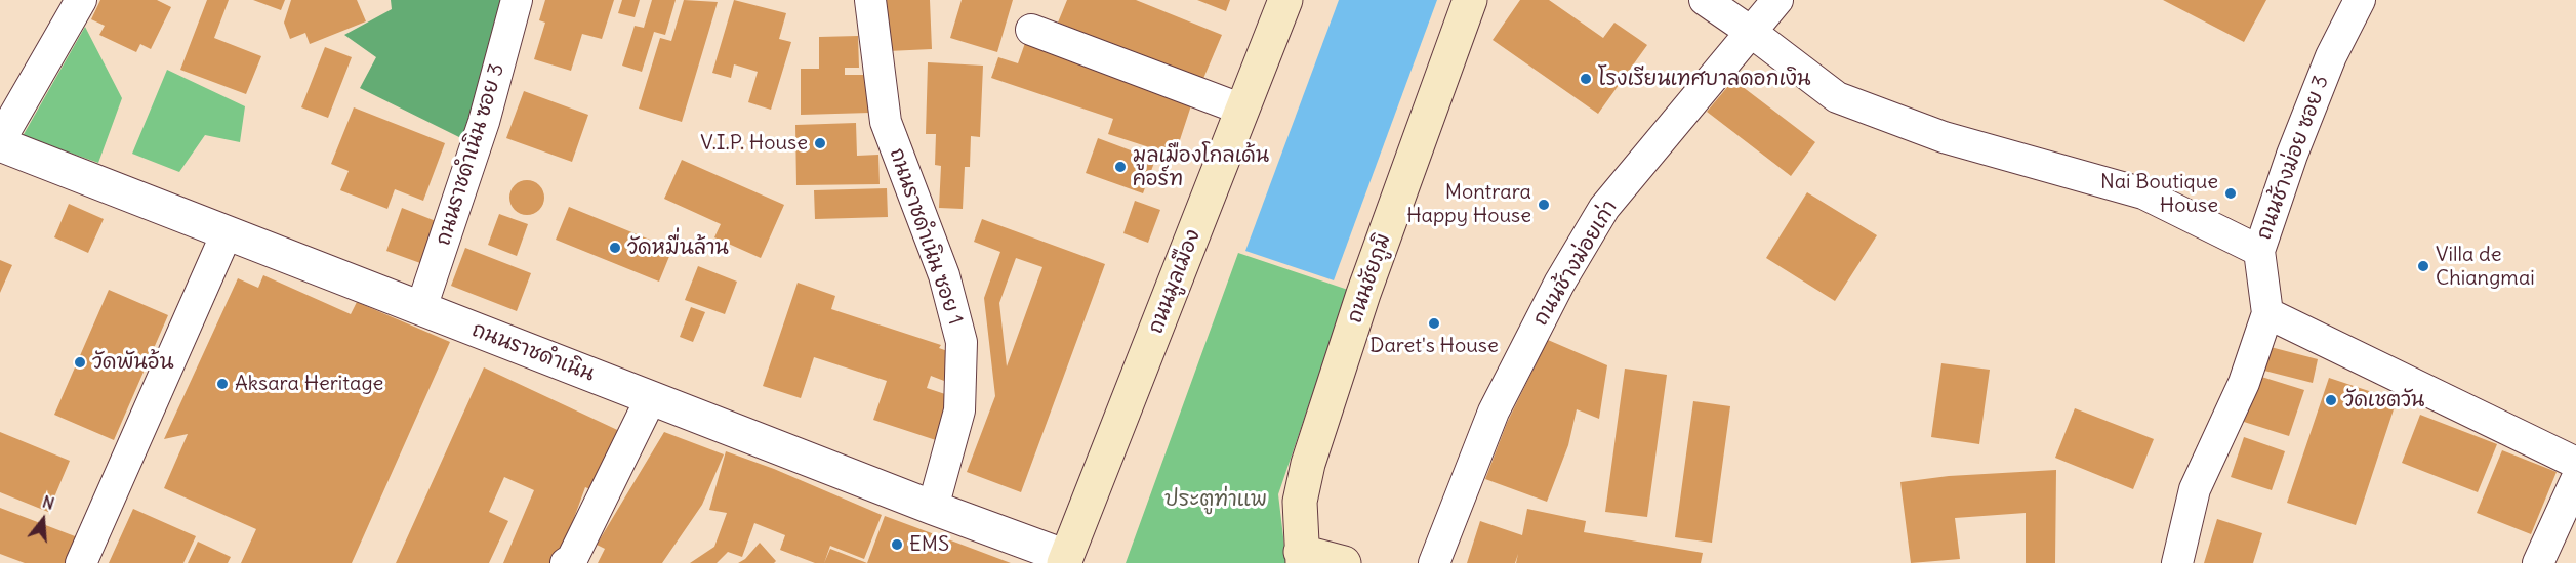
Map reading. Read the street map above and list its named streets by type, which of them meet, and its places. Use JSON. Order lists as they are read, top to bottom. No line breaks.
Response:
{"streets":{"main road":["ถนนชัยภูมิ","ถนนมูลเมือง"],"street":["ถนนราชดำเนิน ซอย 3","ถนนช้างม่อย ซอย 3","ถนนราชดำเนิน ซอย 1","ถนนช้างม่อยเก่า","ถนนราชดำเนิน"]},"crossings":[["ถนนราชดำเนิน ซอย 3","ถนนราชดำเนิน"],["ถนนราชดำเนิน ซอย 1","ถนนราชดำเนิน"],["ถนนมูลเมือง","ถนนราชดำเนิน"]],"parks":["ประตูท่าแพ"],"places":["โรงเรียนเทศบาลดอกเงิน","V.I.P. House","มูลเมืองโกลเด้น คอร์ท","Nai Boutique House","Montrara Happy House","วัดหมื่นล้าน","Villa de Chiangmai","Daret's House","วัดพันอ้น","Aksara Heritage","วัดเชตวัน","EMS"],"north":"top"}
